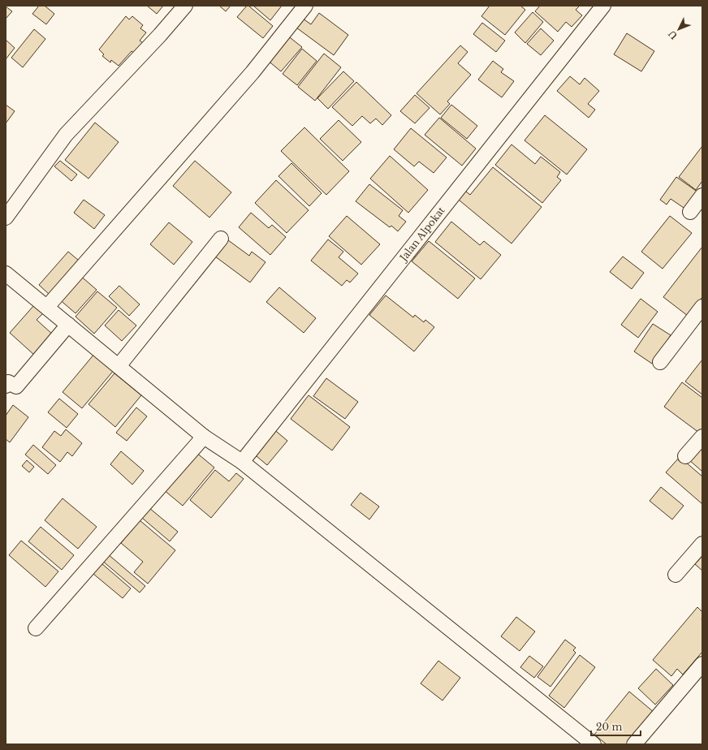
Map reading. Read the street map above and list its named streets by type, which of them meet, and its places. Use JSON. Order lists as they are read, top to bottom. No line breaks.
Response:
{"streets":{"street":["Jalan Alpokat"]},"scale_bar":"20 m","north":"bottom left"}
